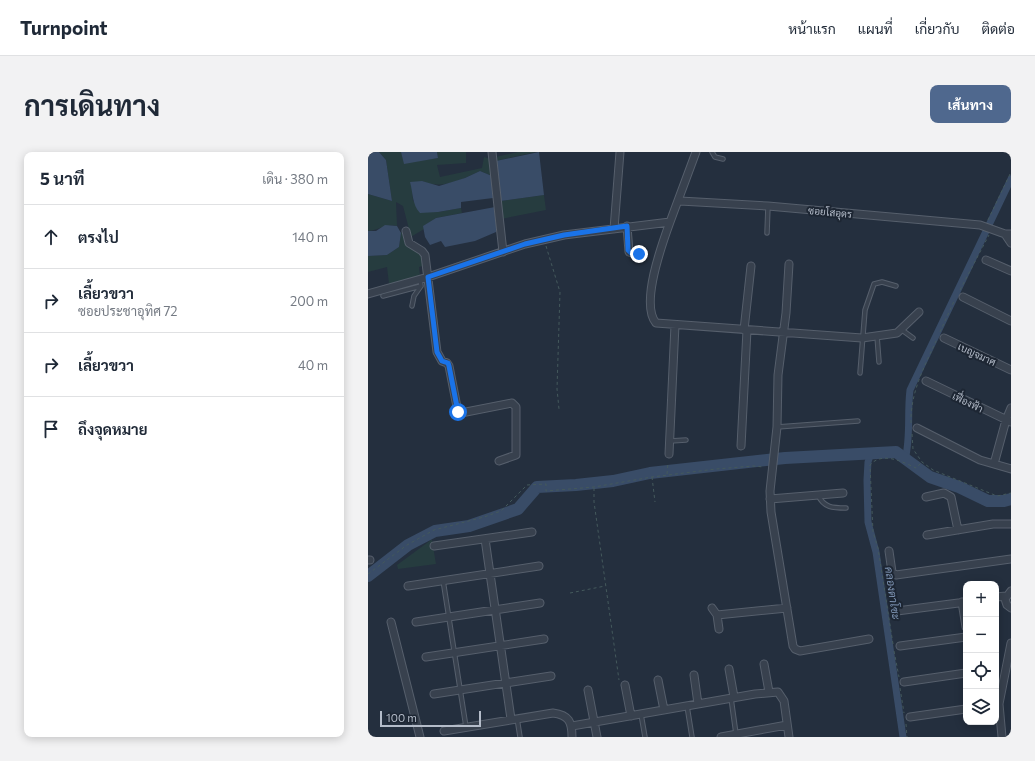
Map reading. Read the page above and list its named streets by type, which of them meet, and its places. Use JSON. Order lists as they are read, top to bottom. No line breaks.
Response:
{"streets":{"street":["ซอยโสอุดร","เบญจมาศ","เฟื่องฟ้า"]},"water":["คลองตาโซะ"],"scale_bar":"100 m","page":{"header":"Turnpoint","nav":["หน้าแรก","แผนที่","เกี่ยวกับ","ติดต่อ"],"buttons":"เส้นทาง","title":"การเดินทาง","heading":["5 นาที","เดิน · 380 m"],"list":[["ตรงไป","140 m"],["เลี้ยวขวา","ซอยประชาอุทิศ 72","200 m"],["เลี้ยวขวา","40 m"],"ถึงจุดหมาย"],"map_buttons":["+","−"],"scale":"100 m"}}
